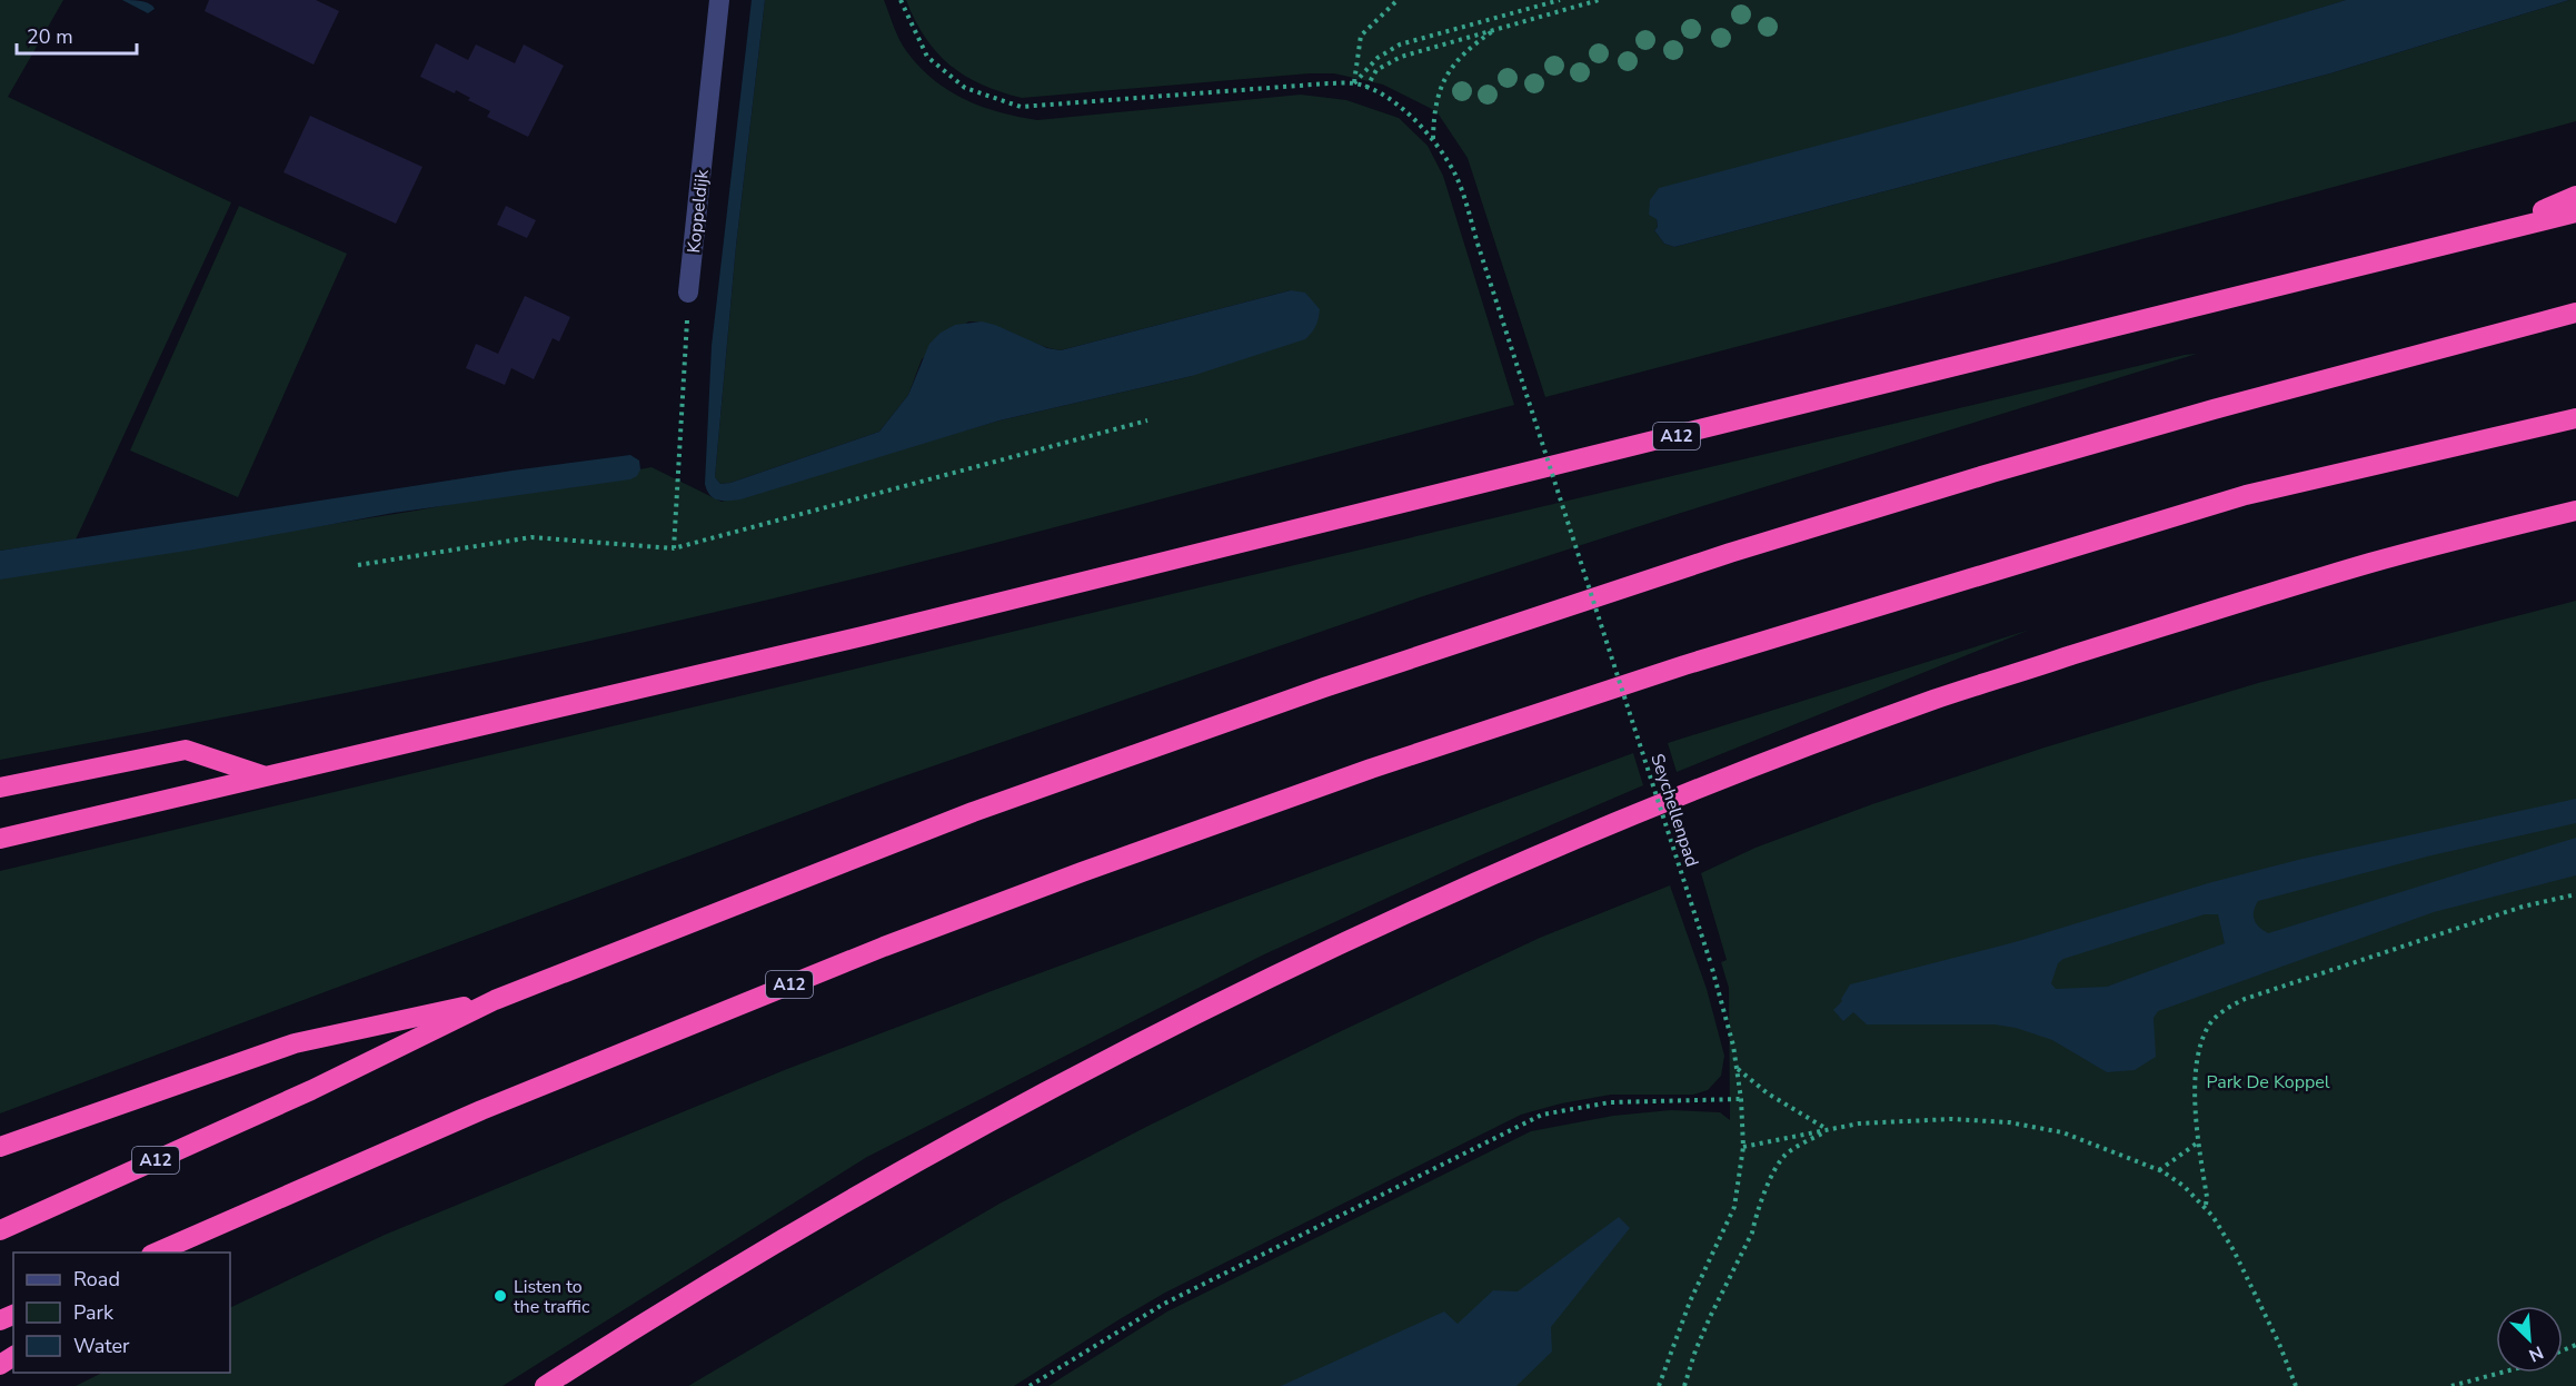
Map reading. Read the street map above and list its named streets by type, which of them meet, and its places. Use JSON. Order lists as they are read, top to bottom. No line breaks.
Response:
{"streets":{"highway":["A12"],"street":["Koppeldijk"],"path":["Seychellenpad"]},"parks":["Park De Koppel"],"places":["Listen to the traffic"],"legend":["Road","Park","Water"],"scale_bar":"20 m","north":"bottom right"}
